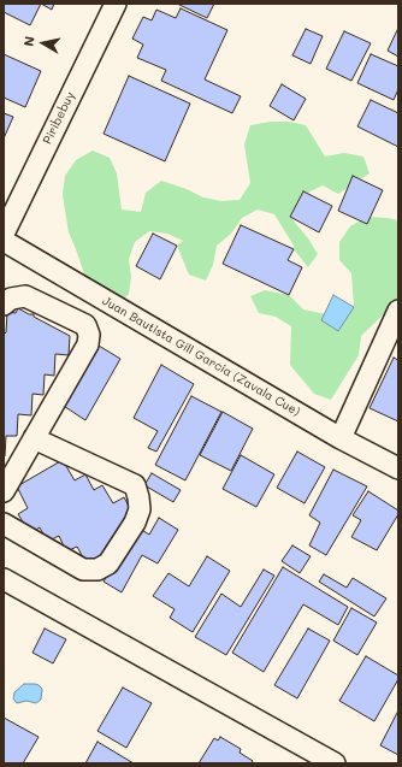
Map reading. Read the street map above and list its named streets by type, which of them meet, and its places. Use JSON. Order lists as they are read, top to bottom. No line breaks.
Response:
{"streets":{"street":["Piribebuy","Juan Bautista Gill Garcia (Zavala Cue)"]},"north":"left"}
